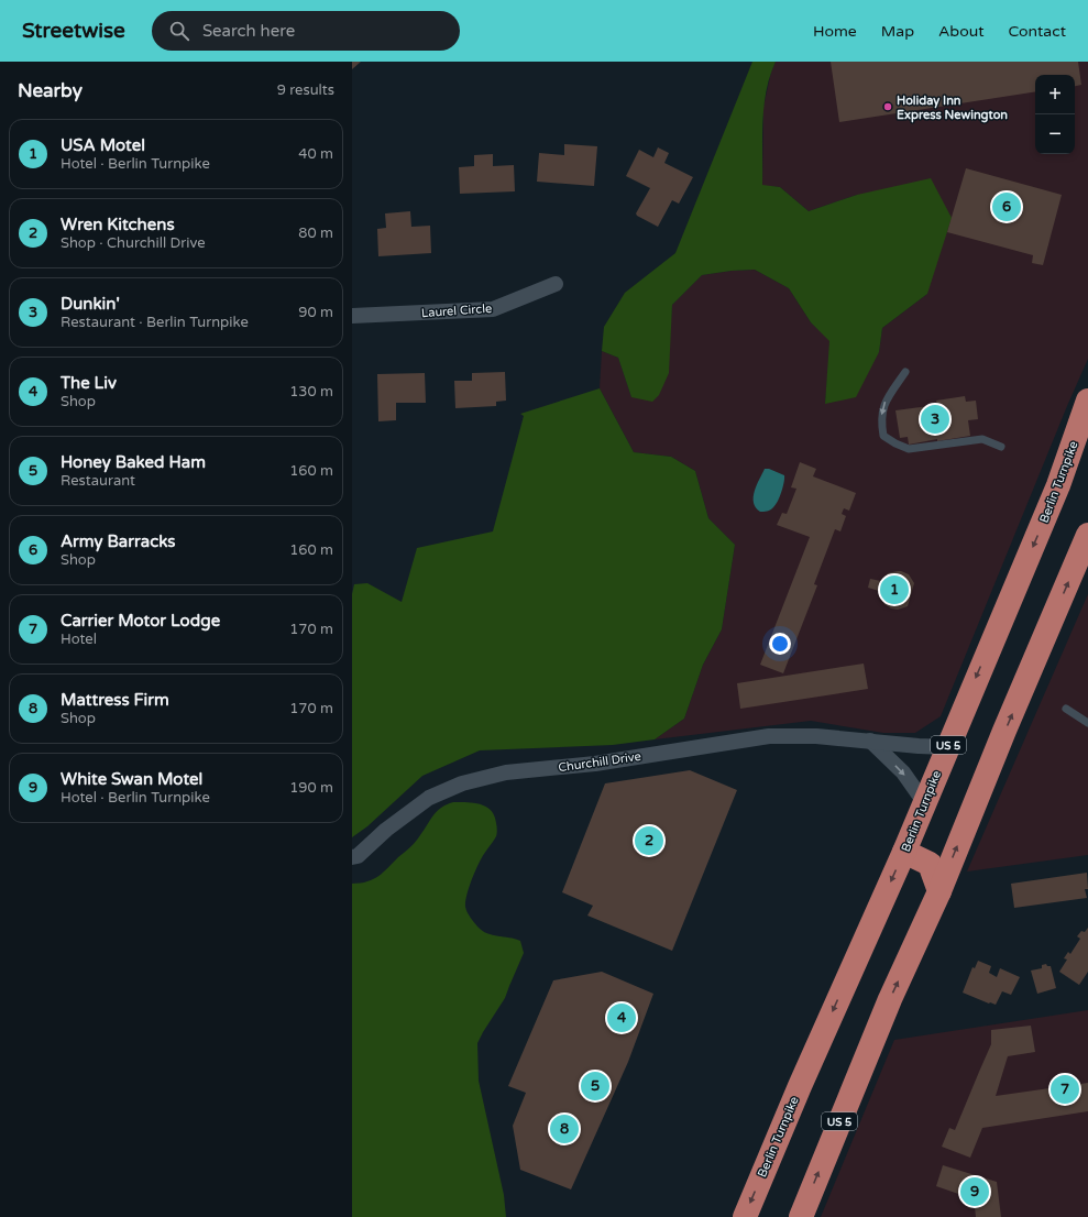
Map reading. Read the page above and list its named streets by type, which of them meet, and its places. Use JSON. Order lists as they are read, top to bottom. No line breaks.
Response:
{"streets":{"highway":["Berlin Turnpike","US 5"],"street":["Laurel Circle","Churchill Drive"]},"crossings":[["Berlin Turnpike","Churchill Drive"]],"places":["Holiday Inn Express Newington"],"page":{"header":"Streetwise","search":"Search here","nav":["Home","Map","About","Contact"],"heading":["Nearby","9 results"],"map_buttons":["+","−"],"list":[{"mark":"1","name":"USA Motel","note":"Hotel · Berlin Turnpike","value":"40 m"},{"mark":"2","name":"Wren Kitchens","note":"Shop · Churchill Drive","value":"80 m"},{"mark":"3","name":"Dunkin'","note":"Restaurant · Berlin Turnpike","value":"90 m"},{"mark":"4","name":"The Liv","note":"Shop","value":"130 m"},{"mark":"5","name":"Honey Baked Ham","note":"Restaurant","value":"160 m"},{"mark":"6","name":"Army Barracks","note":"Shop","value":"160 m"},{"mark":"7","name":"Carrier Motor Lodge","note":"Hotel","value":"170 m"},{"mark":"8","name":"Mattress Firm","note":"Shop","value":"170 m"},{"mark":"9","name":"White Swan Motel","note":"Hotel · Berlin Turnpike","value":"190 m"}],"pins":["6","3","1","2","4","5","7","8","9"]}}
